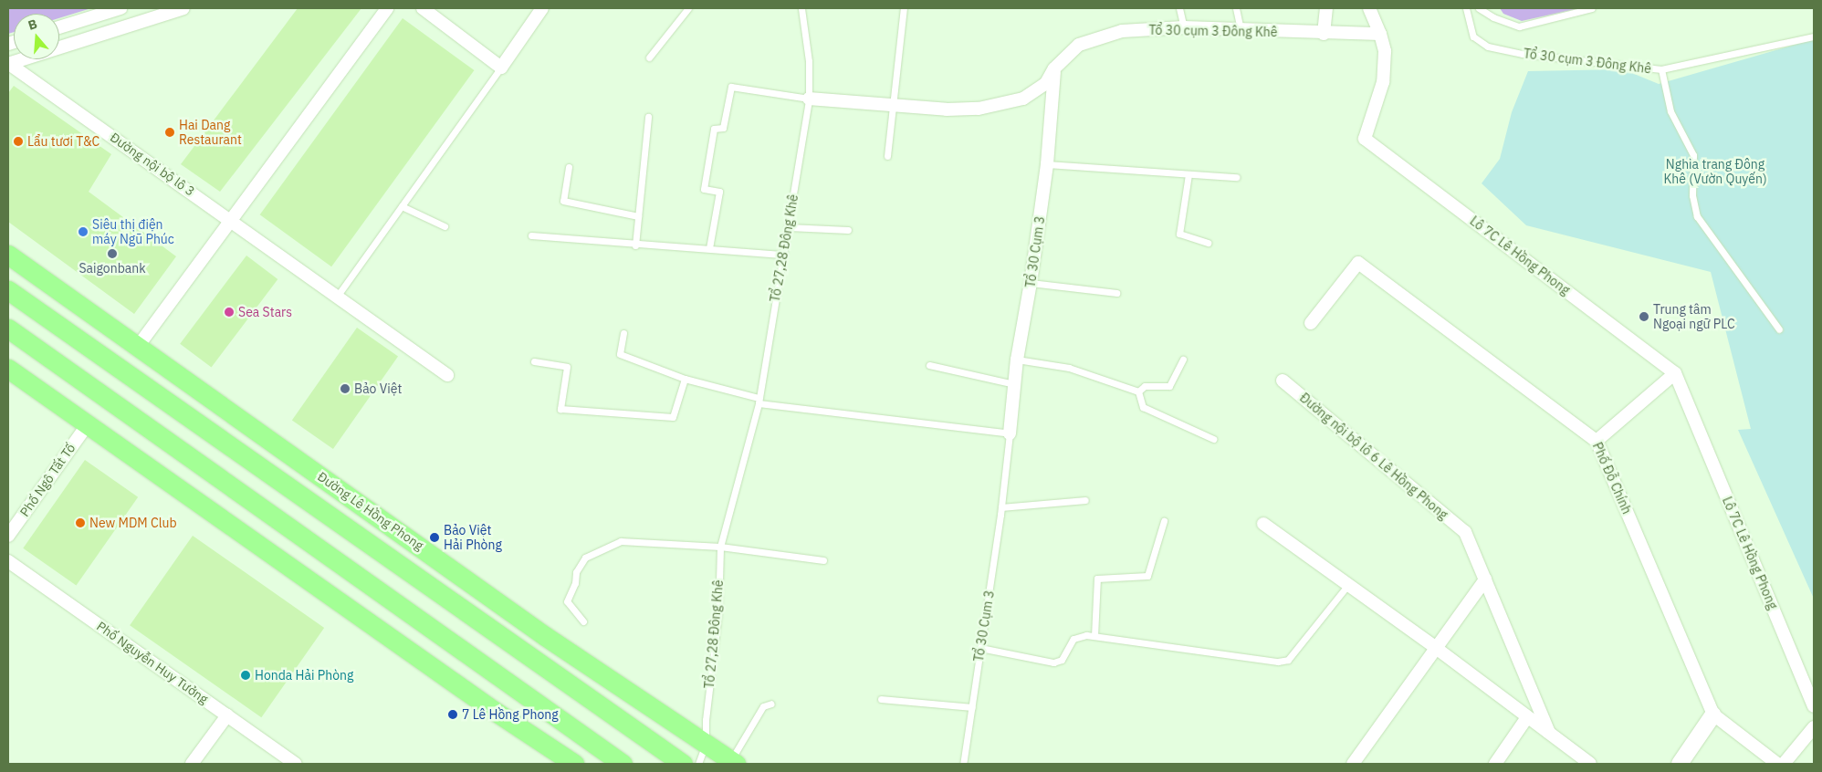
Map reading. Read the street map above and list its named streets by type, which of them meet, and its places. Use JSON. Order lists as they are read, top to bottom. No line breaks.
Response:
{"streets":{"main road":["Đường Lê Hồng Phong"],"street":["Tổ 30 cụm 3 Đông Khê","Đường nội bộ lô 3","Tổ 30 Cụm 3","Lô 7C Lê Hồng Phong","Đường nội bộ lô 6 Lê Hồng Phong","Phố Đỗ Chính","Phố Ngô Tất Tố","Phố Nguyễn Huy Tưởng"],"lane":["Tổ 27,28 Đông Khê"]},"crossings":[["Tổ 30 cụm 3 Đông Khê","Tổ 27,28 Đông Khê"],["Tổ 30 cụm 3 Đông Khê","Tổ 30 Cụm 3"],["Tổ 30 cụm 3 Đông Khê","Lô 7C Lê Hồng Phong"],["Tổ 27,28 Đông Khê","Đường Lê Hồng Phong"]],"parks":["Nghia trang Đông Khê (Vườn Quyến)"],"places":["Hai Dang Restaurant","Lẩu tươi T&C","Siêu thị điện máy Ngũ Phúc","Saigonbank","Sea Stars","Trung tâm Ngoại ngữ PLC","Bảo Việt","New MDM Club","Bảo Việt Hải Phòng","Honda Hải Phòng","7 Lê Hồng Phong"],"north":"top"}
